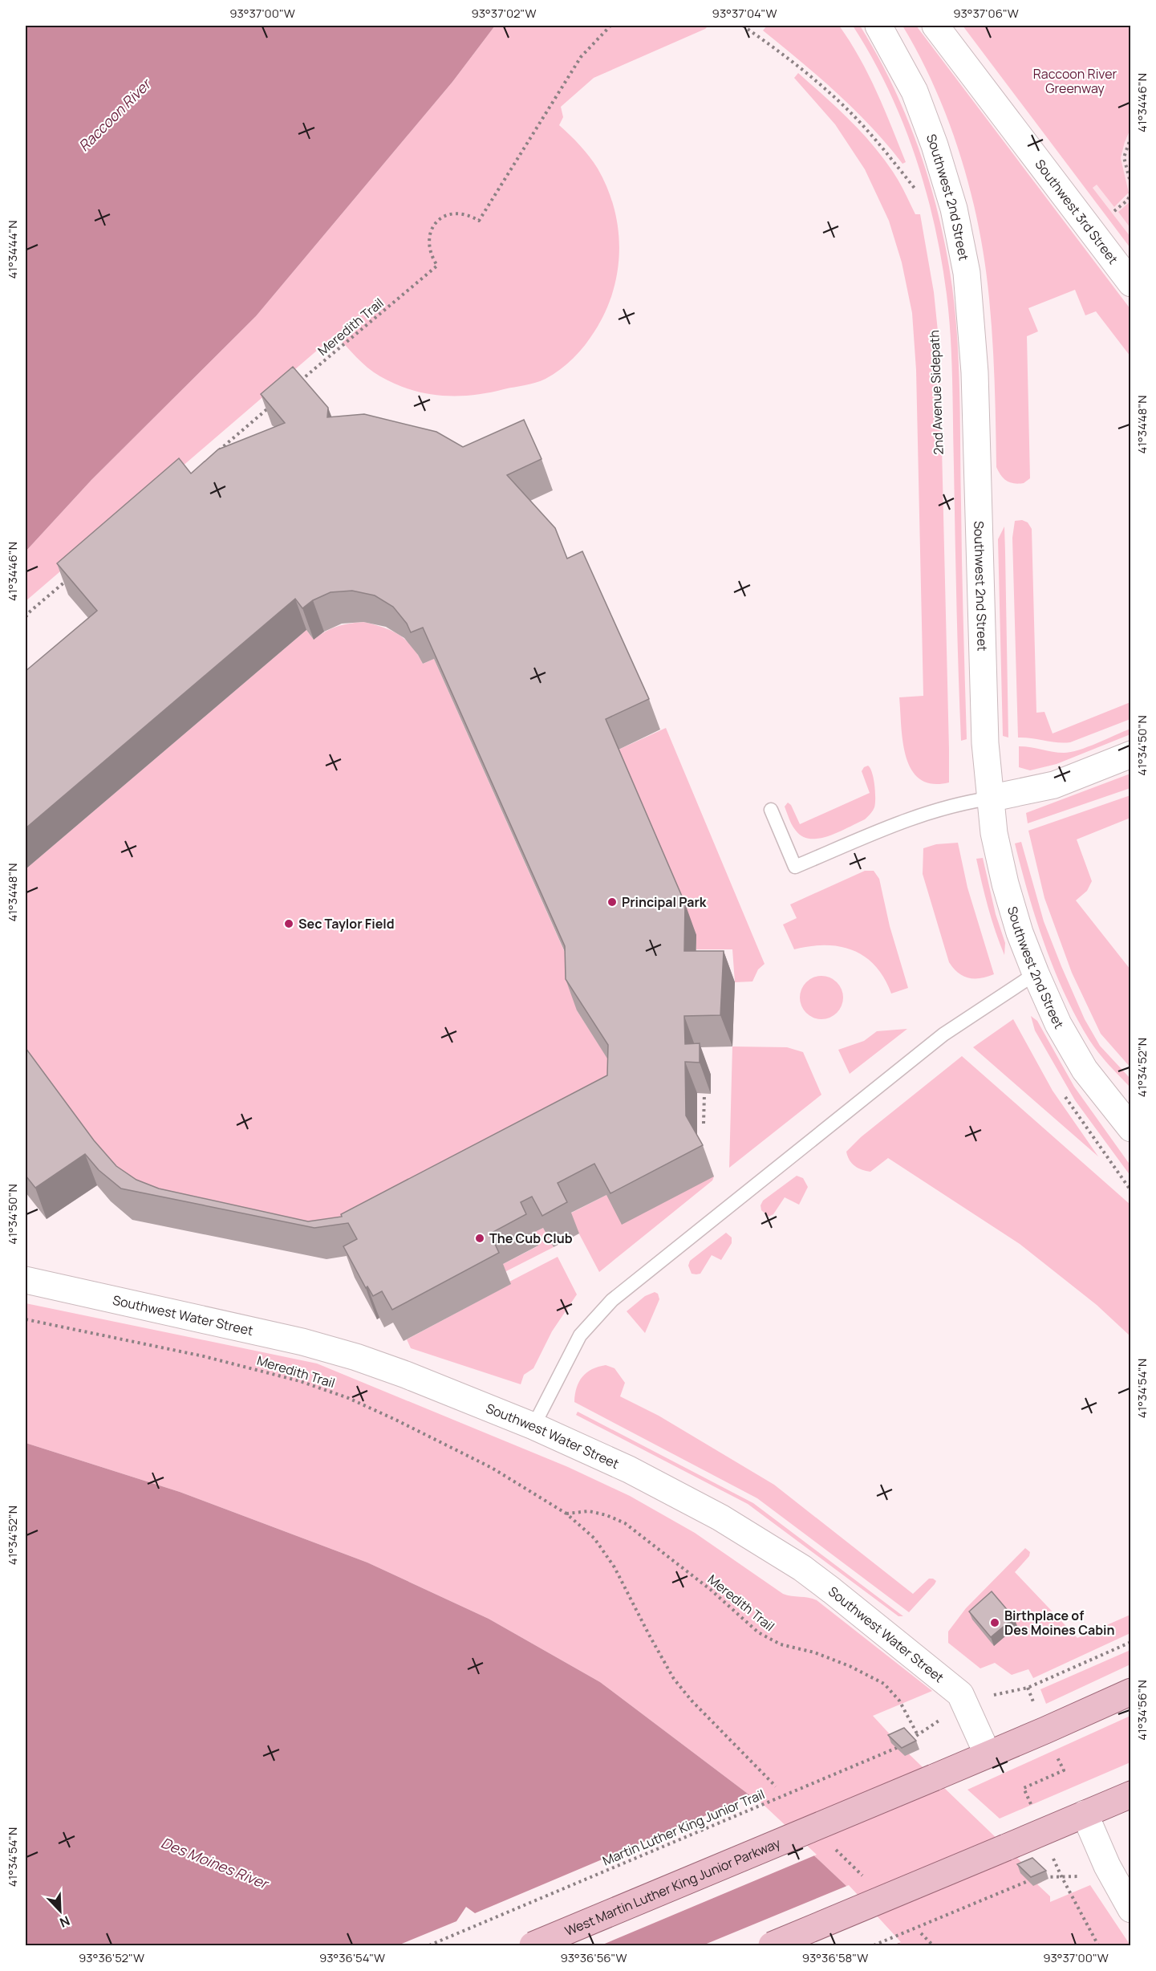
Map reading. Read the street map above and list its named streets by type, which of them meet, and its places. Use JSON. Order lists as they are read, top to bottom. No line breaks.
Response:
{"streets":{"main road":["Southwest 2nd Street","Southwest 3rd Street","Southwest Water Street","West Martin Luther King Junior Parkway"],"path":["Meredith Trail","Martin Luther King Junior Trail"]},"crossings":[["Southwest Water Street","West Martin Luther King Junior Parkway"]],"water":["Raccoon River","Des Moines River"],"parks":["Raccoon River Greenway"],"places":["Principal Park","Sec Taylor Field","The Cub Club","Birthplace of Des Moines Cabin"],"north":"bottom right","coordinates":["93°37'00\"W","93°37'02\"W","93°37'04\"W","93°37'06\"W","41°34'46\"N","41°34'44\"N","41°34'48\"N","41°34'50\"N","41°34'52\"N","41°34'54\"N","41°34'56\"N","93°36'52\"W","93°36'54\"W","93°36'56\"W","93°36'58\"W"]}
